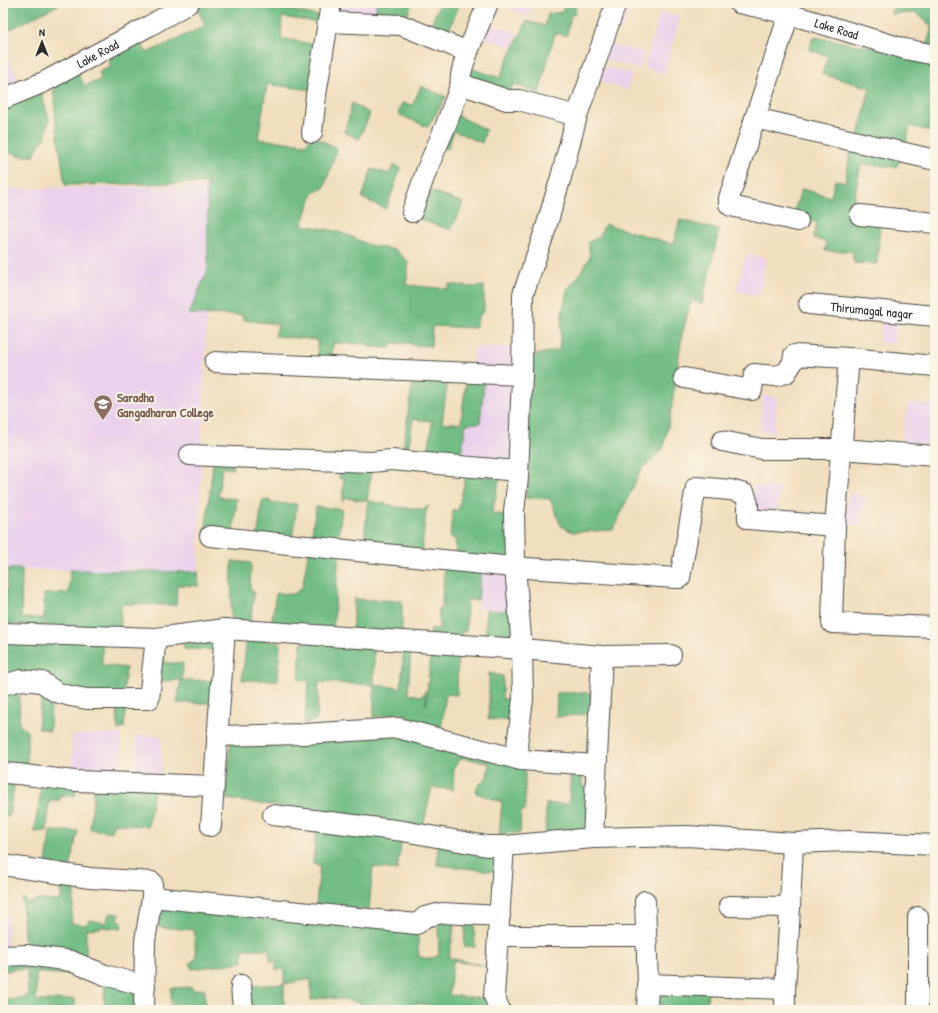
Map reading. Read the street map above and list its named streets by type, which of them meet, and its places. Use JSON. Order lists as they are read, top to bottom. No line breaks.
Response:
{"streets":{"street":["Lake Road","Thirumagal nagar"]},"places":{"school or university":["Saradha Gangadharan College"]},"north":"top"}
